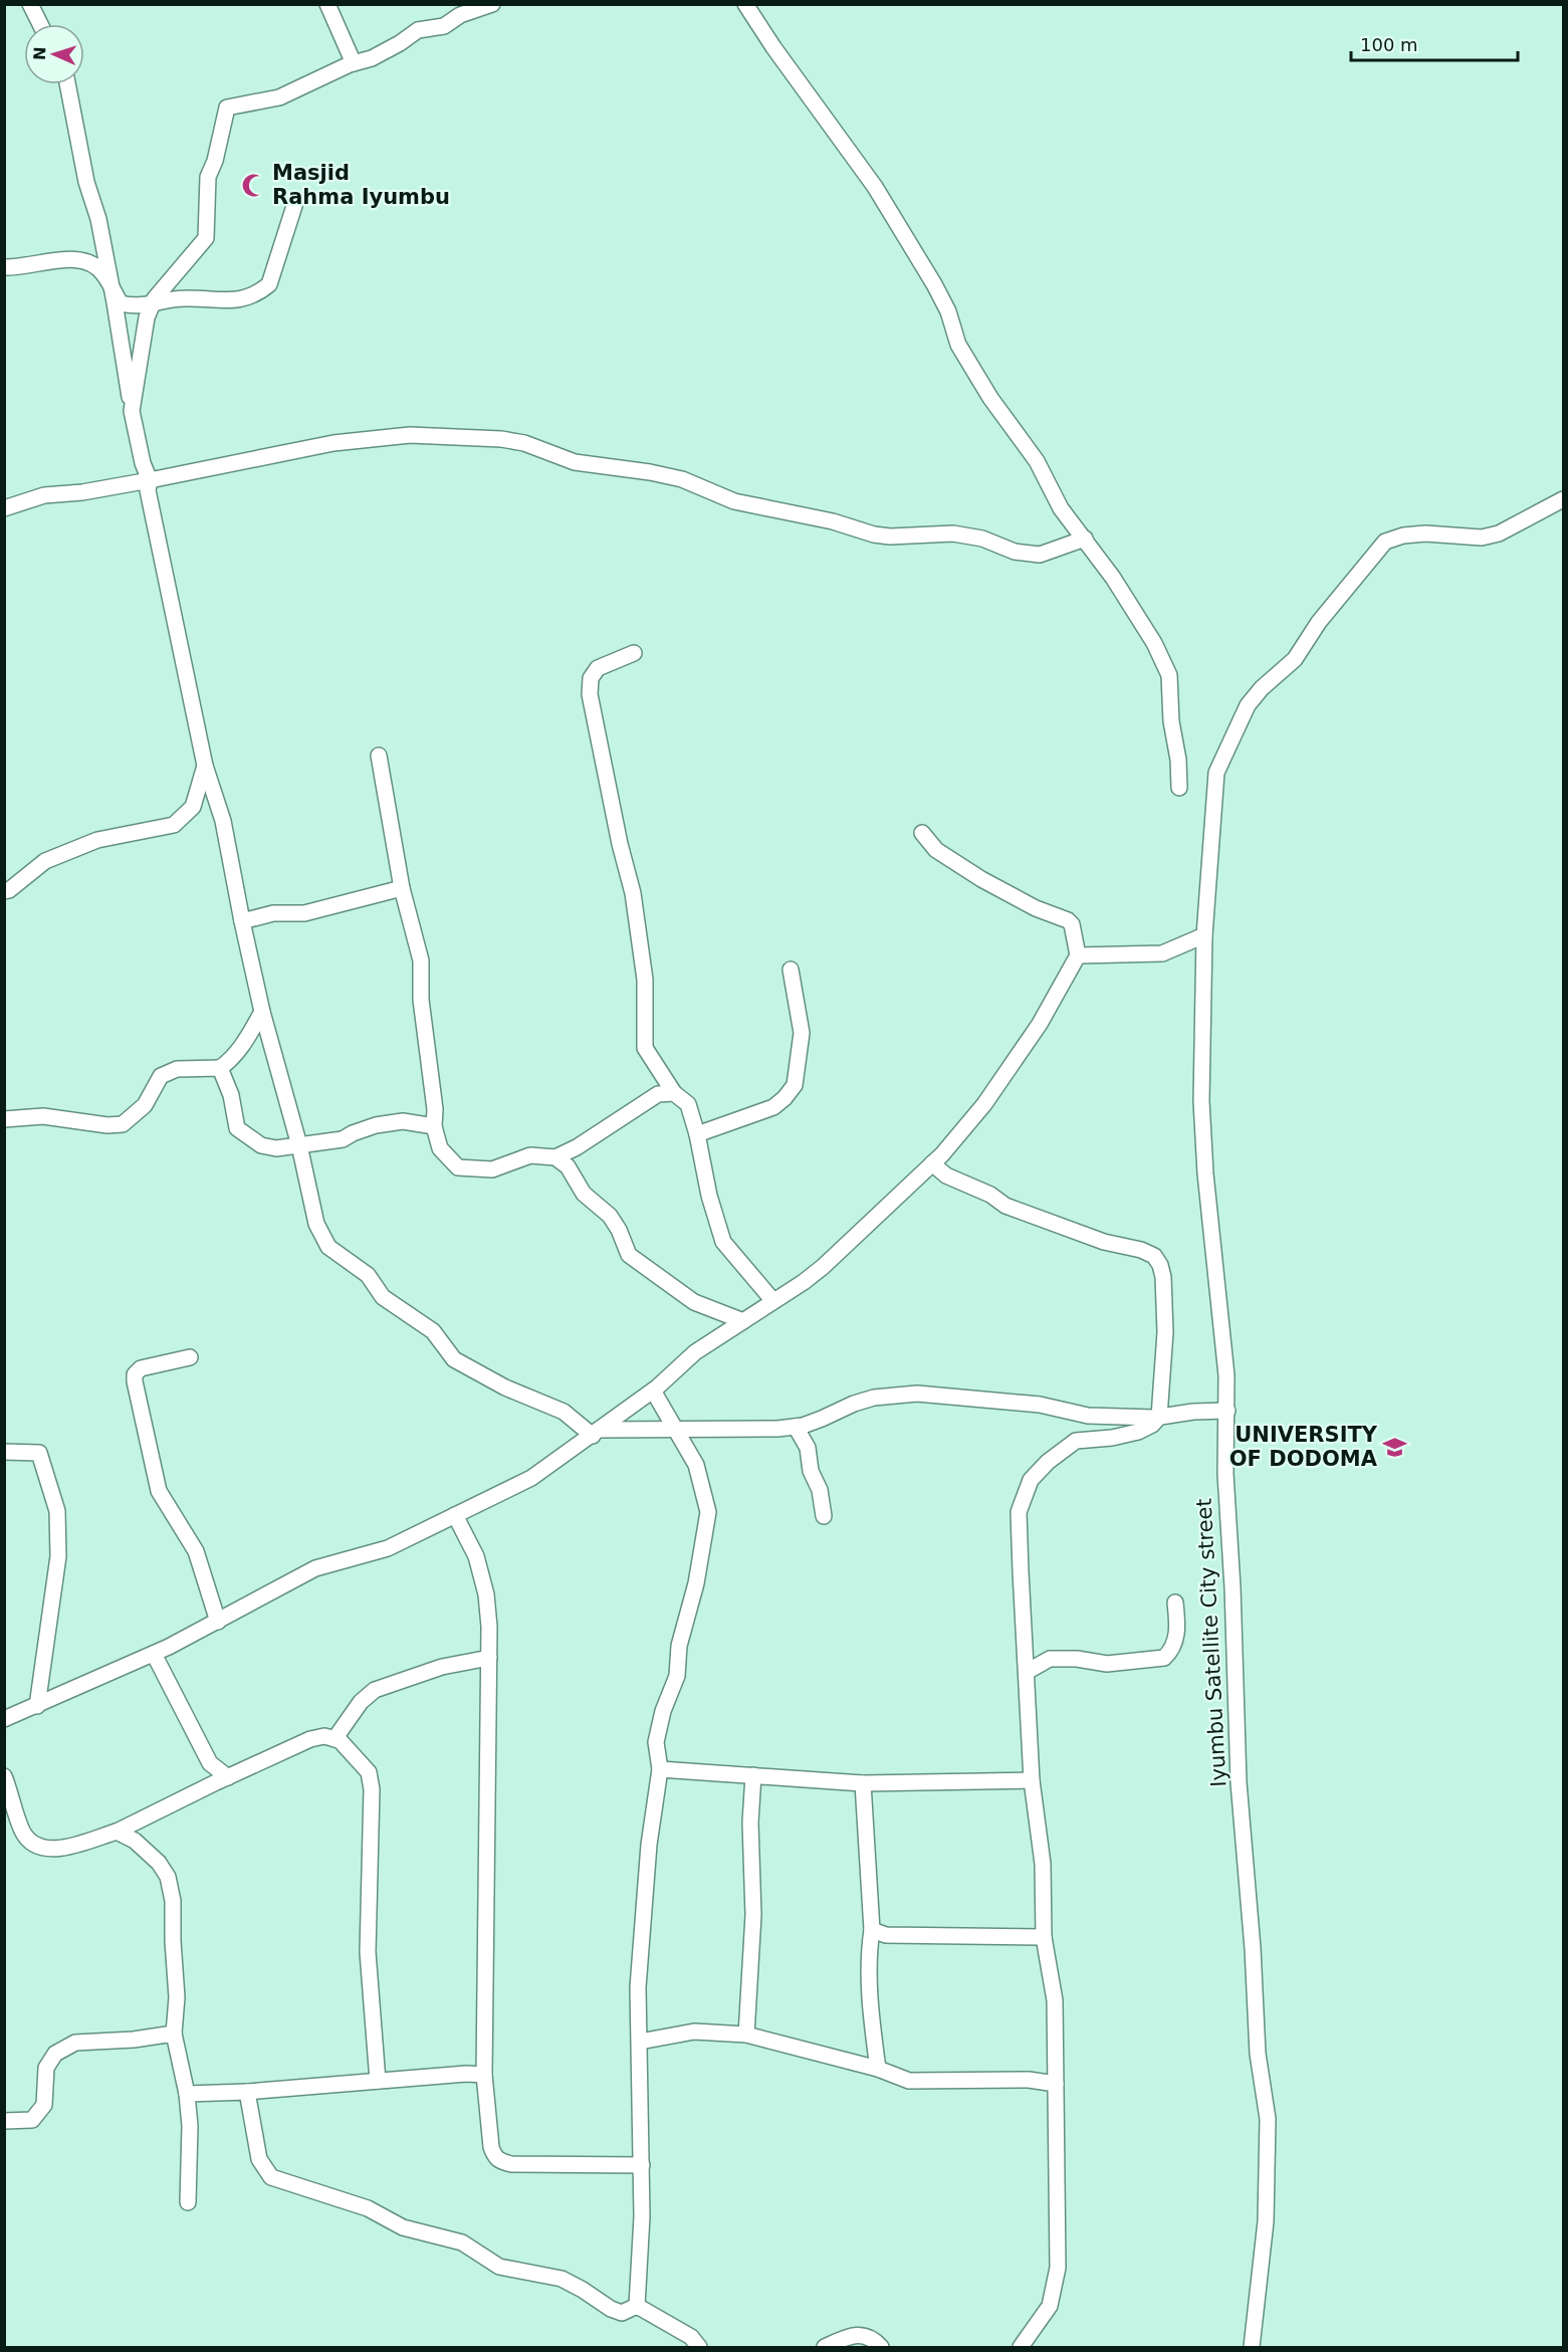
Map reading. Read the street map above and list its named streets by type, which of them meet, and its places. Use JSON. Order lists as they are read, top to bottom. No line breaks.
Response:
{"streets":{"street":["Iyumbu Satellite City street"]},"places":{"mosque":["Masjid Rahma Iyumbu"],"school or university":["UNIVERSITY OF DODOMA"]},"scale_bar":"100 m","north":"left"}
